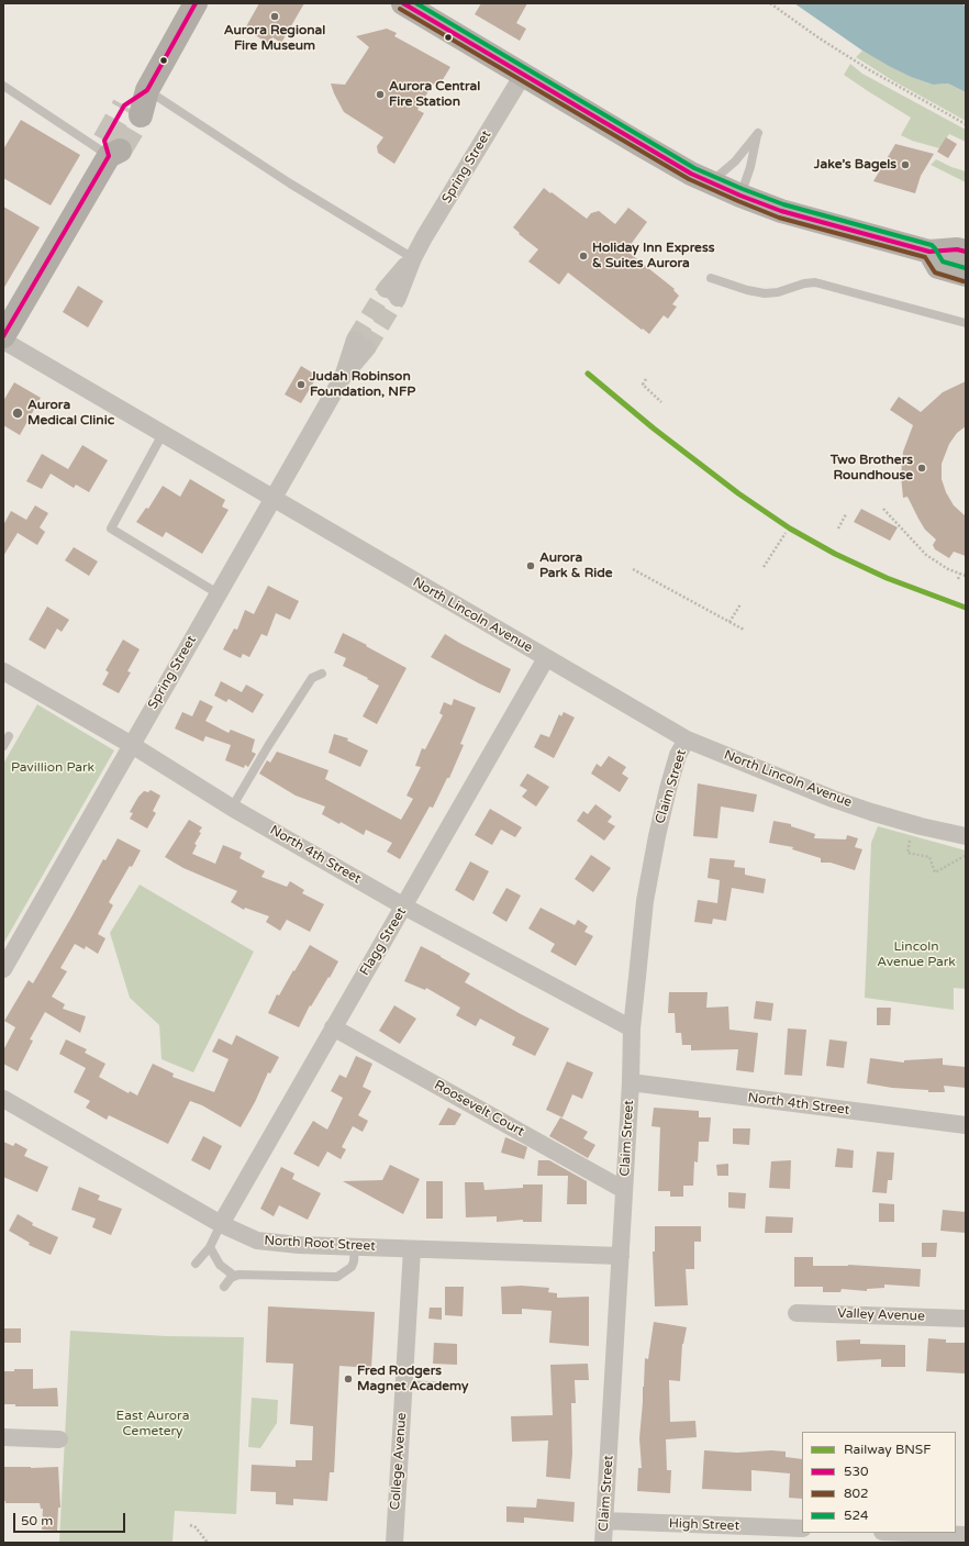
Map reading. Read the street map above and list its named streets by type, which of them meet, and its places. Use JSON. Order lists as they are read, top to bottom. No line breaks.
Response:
{"streets":{"street":["Spring Street","North Lincoln Avenue","Claim Street","North 4th Street","Flagg Street","Roosevelt Court","North Root Street","Valley Avenue","College Avenue","High Street"]},"crossings":[["Spring Street","North Lincoln Avenue"],["Spring Street","North 4th Street"],["North Lincoln Avenue","Claim Street"],["North Lincoln Avenue","Flagg Street"],["Claim Street","North 4th Street"],["Claim Street","Roosevelt Court"],["Claim Street","North Root Street"],["Claim Street","High Street"],["North 4th Street","Flagg Street"],["Flagg Street","Roosevelt Court"],["Flagg Street","North Root Street"],["North Root Street","College Avenue"]],"parks":["Pavillion Park","Lincoln Avenue Park","East Aurora Cemetery"],"places":["Aurora Regional Fire Museum","Aurora Central Fire Station","Jake’s Bagels","Holiday Inn Express & Suites Aurora","Judah Robinson Foundation, NFP","Aurora Medical Clinic","Two Brothers Roundhouse","Aurora Park & Ride","Fred Rodgers Magnet Academy"],"lines":["transit line 530","transit line 524","transit line 802","rail line BNSF"],"legend":["Railway BNSF","530","802","524"],"scale_bar":"50 m"}
